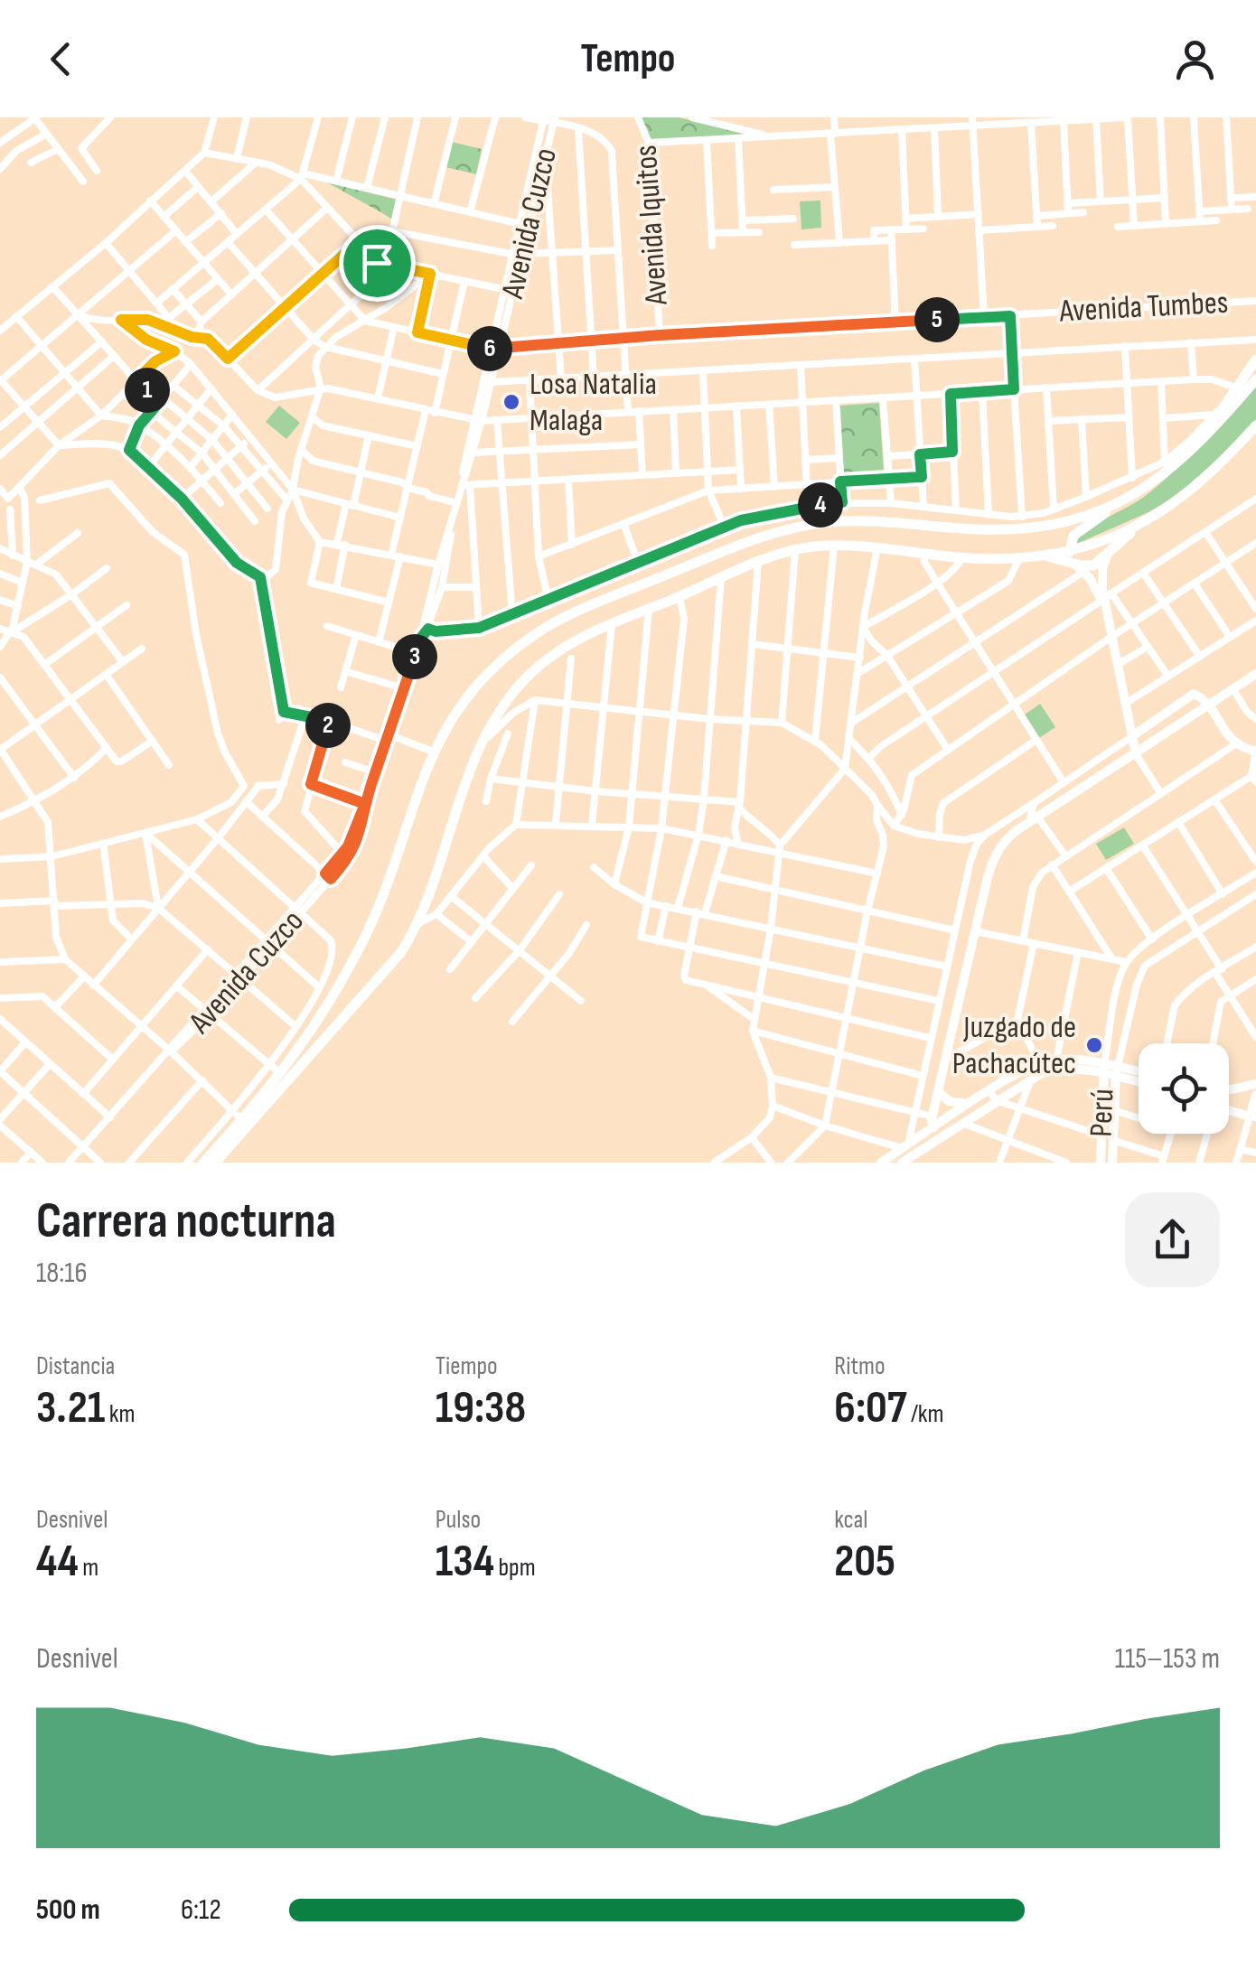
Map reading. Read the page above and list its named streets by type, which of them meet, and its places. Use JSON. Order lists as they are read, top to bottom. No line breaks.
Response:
{"streets":{"main road":["Perú"],"street":["Avenida Cuzco","Avenida Iquitos","Avenida Tumbes"]},"crossings":[["Avenida Cuzco","Avenida Tumbes"],["Avenida Iquitos","Avenida Tumbes"]],"places":["Losa Natalia Malaga","Juzgado de Pachacútec"],"page":{"header":"Tempo","pins":["5","6","1","4","3","2"],"heading":["Carrera nocturna","18:16"],"stats":[["Distancia","3.21 km"],["Tiempo","19:38"],["Ritmo","6:07 /km"],["Desnivel","44 m"],["Pulso","134 bpm"],["kcal","205"]],"chart":["Desnivel","115–153 m"],"list":[{"name":"500 m","note":"6:12"}]}}
